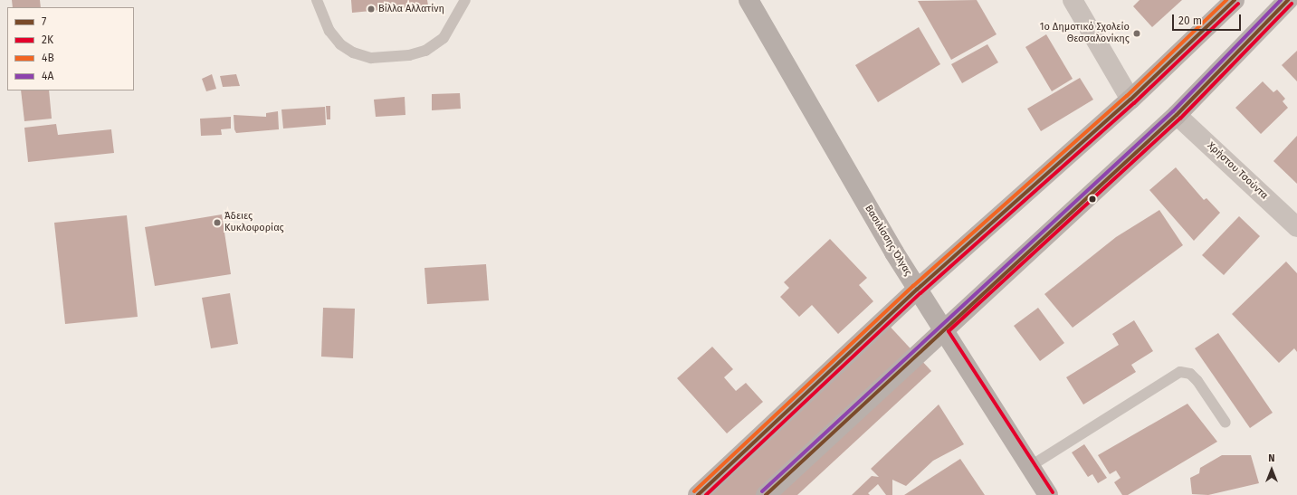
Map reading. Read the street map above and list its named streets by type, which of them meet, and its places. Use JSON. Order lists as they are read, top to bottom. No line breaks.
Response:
{"streets":{"main road":["Βασιλίσσης Όλγας"],"street":["Χρήστου Τσούντα"]},"places":["Βίλλα Αλλατίνη","1ο Δημοτικό Σχολείο Θεσσαλονίκης","Άδειες Κυκλοφορίας"],"lines":["transit line 7","transit line 4Β","transit line 4Α","transit line 2Κ"],"legend":["7","2Κ","4Β","4Α"],"scale_bar":"20 m","north":"top"}
